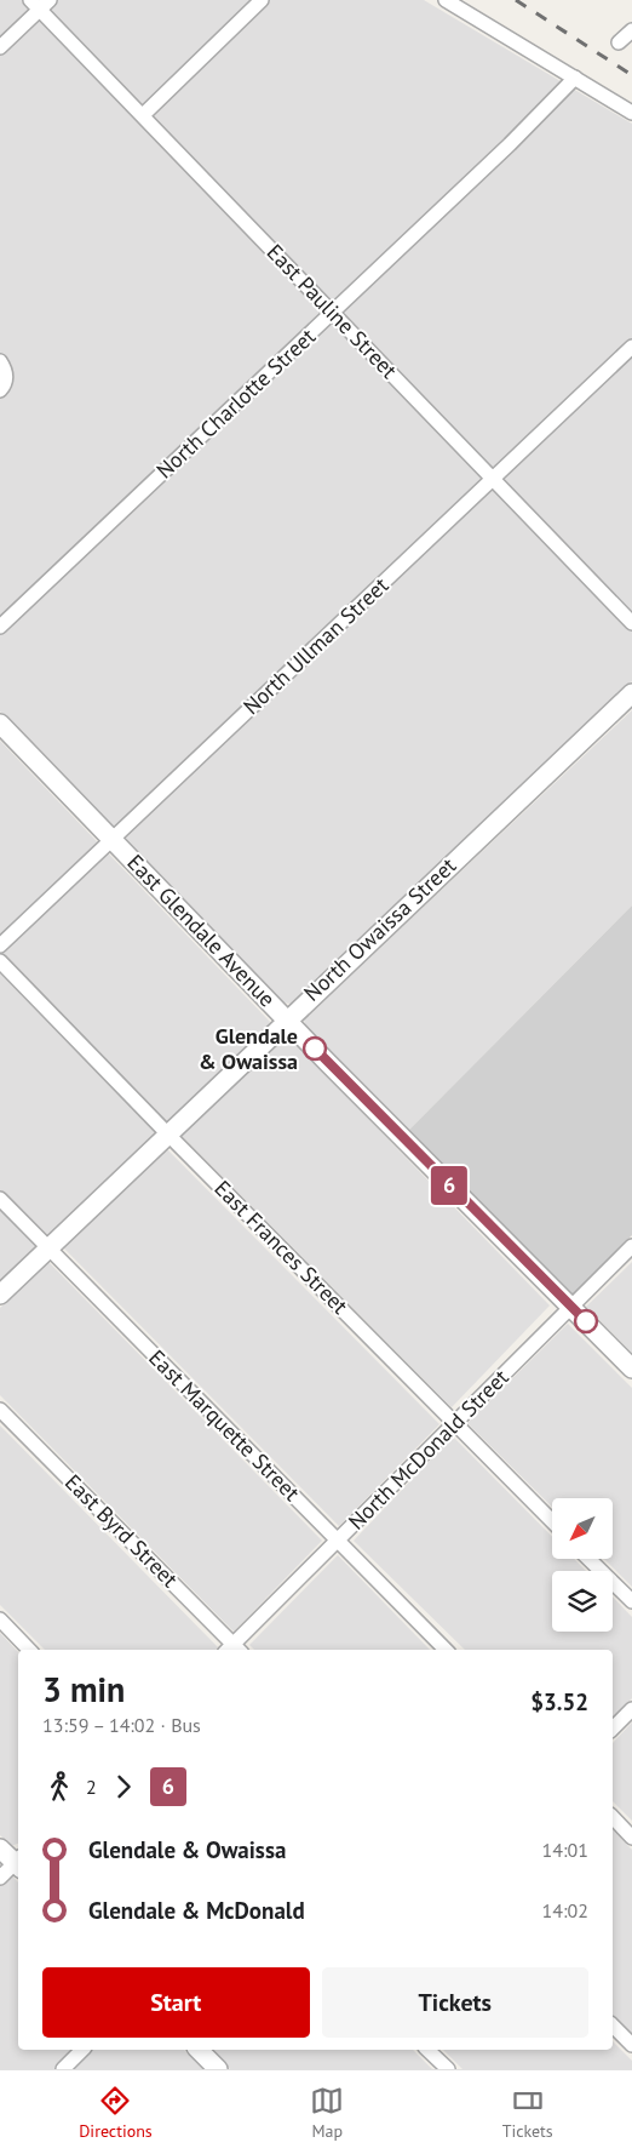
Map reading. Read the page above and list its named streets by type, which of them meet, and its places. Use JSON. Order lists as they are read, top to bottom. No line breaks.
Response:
{"streets":{"street":["East Pauline Street","North Charlotte Street","North Ullman Street","North Owaissa Street","East Glendale Avenue","East Frances Street","East Marquette Street","North McDonald Street","East Byrd Street"]},"crossings":[["East Pauline Street","North Charlotte Street"],["East Pauline Street","North Ullman Street"],["North Ullman Street","East Glendale Avenue"],["North Owaissa Street","East Glendale Avenue"],["North Owaissa Street","East Frances Street"],["North Owaissa Street","East Marquette Street"],["East Glendale Avenue","North McDonald Street"],["East Frances Street","North McDonald Street"],["East Marquette Street","North McDonald Street"],["North McDonald Street","East Byrd Street"]],"places":["Glendale & Owaissa"],"lines":["bus line 6"],"north":"bottom left","page":{"on_map":"6","heading":["3 min","13:59 – 14:02 · Bus","$3.52"],"legs":["2","6"],"list":[{"name":"Glendale & Owaissa","value":"14:01"},{"name":"Glendale & McDonald","value":"14:02"}],"buttons":["Start","Tickets"],"tabs":["Directions","Map","Tickets"]}}
